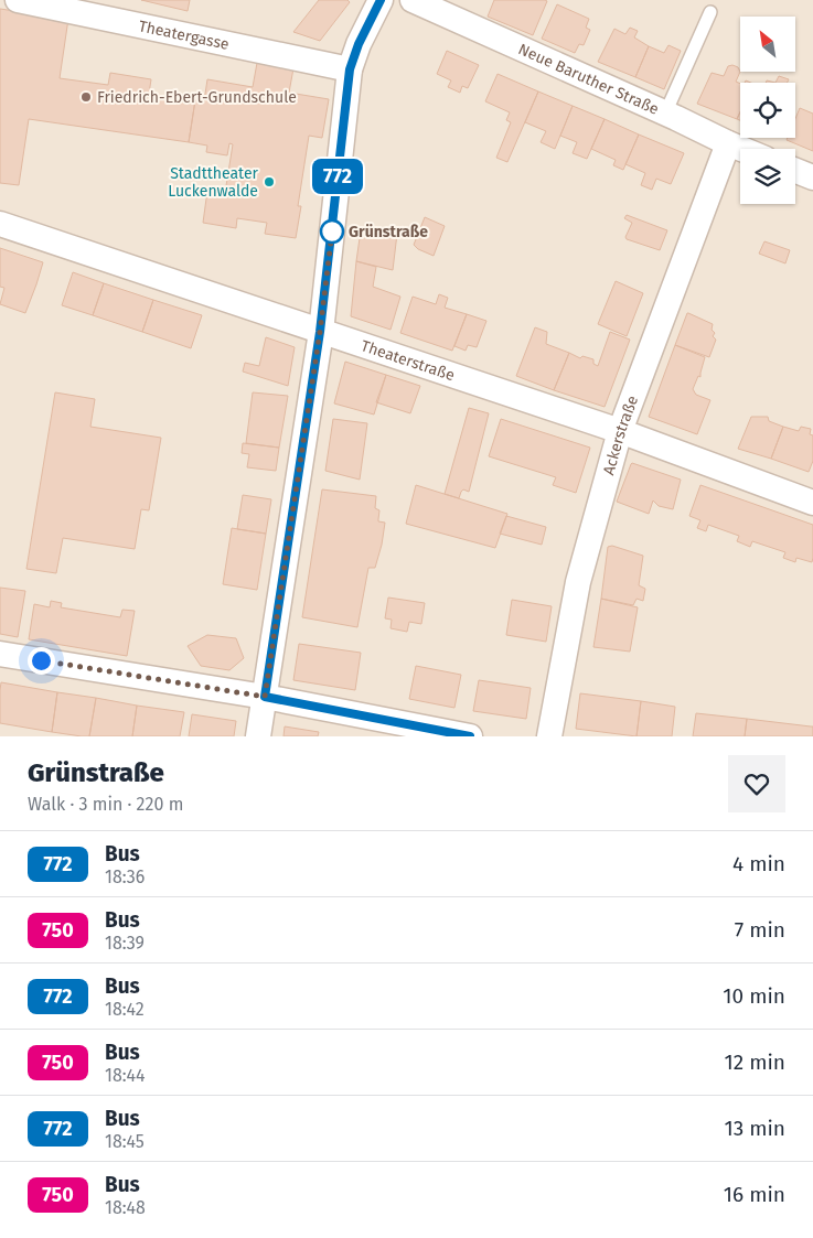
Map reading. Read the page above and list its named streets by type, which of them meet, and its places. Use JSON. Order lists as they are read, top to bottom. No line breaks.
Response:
{"streets":{"street":["Theatergasse","Neue Baruther Straße","Theaterstraße","Ackerstraße"]},"crossings":[["Neue Baruther Straße","Ackerstraße"],["Theaterstraße","Ackerstraße"]],"places":["Friedrich-Ebert-Grundschule","Stadttheater Luckenwalde","Grünstraße"],"lines":["bus line 772"],"north":"top left","page":{"on_map":"772","heading":["Grünstraße","Walk · 3 min · 220 m"],"list":[{"mark":"772","name":"Bus","note":"18:36","value":"4 min"},{"mark":"750","name":"Bus","note":"18:39","value":"7 min"},{"mark":"772","name":"Bus","note":"18:42","value":"10 min"},{"mark":"750","name":"Bus","note":"18:44","value":"12 min"},{"mark":"772","name":"Bus","note":"18:45","value":"13 min"},{"mark":"750","name":"Bus","note":"18:48","value":"16 min"}]}}
